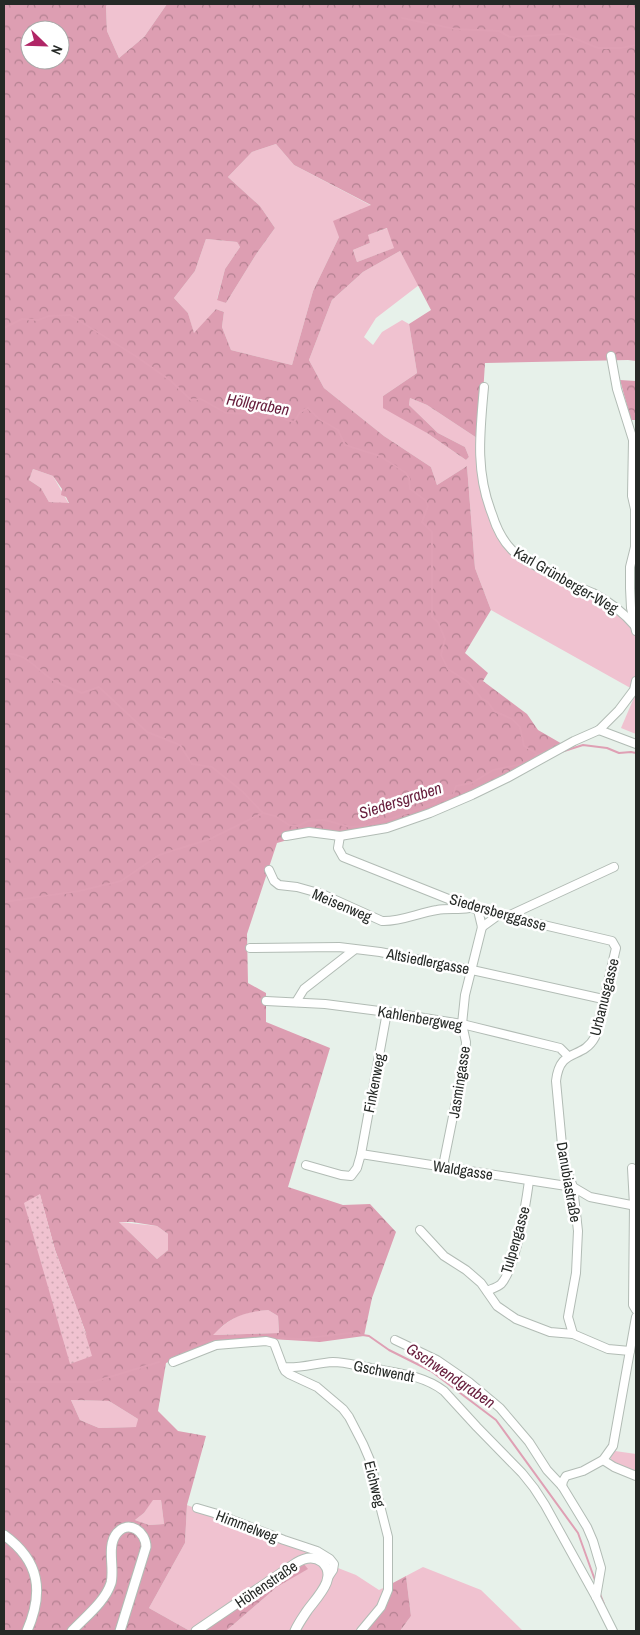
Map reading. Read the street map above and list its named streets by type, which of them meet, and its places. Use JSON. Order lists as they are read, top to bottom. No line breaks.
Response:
{"streets":{"street":["Karl Grünberger-Weg","Meisenweg","Siedersberggasse","Altsiedlergasse","Urbanusgasse","Kahlenbergweg","Jasmingasse","Finkenweg","Waldgasse","Danubiastraße","Tulpengasse","Gschwendt","Eichweg","Himmelweg","Höhenstraße"]},"crossings":[["Meisenweg","Siedersberggasse"],["Meisenweg","Jasmingasse"],["Siedersberggasse","Urbanusgasse"],["Siedersberggasse","Jasmingasse"],["Altsiedlergasse","Urbanusgasse"],["Altsiedlergasse","Jasmingasse"],["Urbanusgasse","Kahlenbergweg"],["Urbanusgasse","Danubiastraße"],["Kahlenbergweg","Jasmingasse"],["Kahlenbergweg","Finkenweg"],["Kahlenbergweg","Danubiastraße"],["Jasmingasse","Waldgasse"],["Finkenweg","Waldgasse"],["Waldgasse","Danubiastraße"],["Waldgasse","Tulpengasse"],["Gschwendt","Eichweg"],["Himmelweg","Höhenstraße"]],"water":["Höllgraben","Siedersgraben","Gschwendgraben"],"north":"bottom right"}
